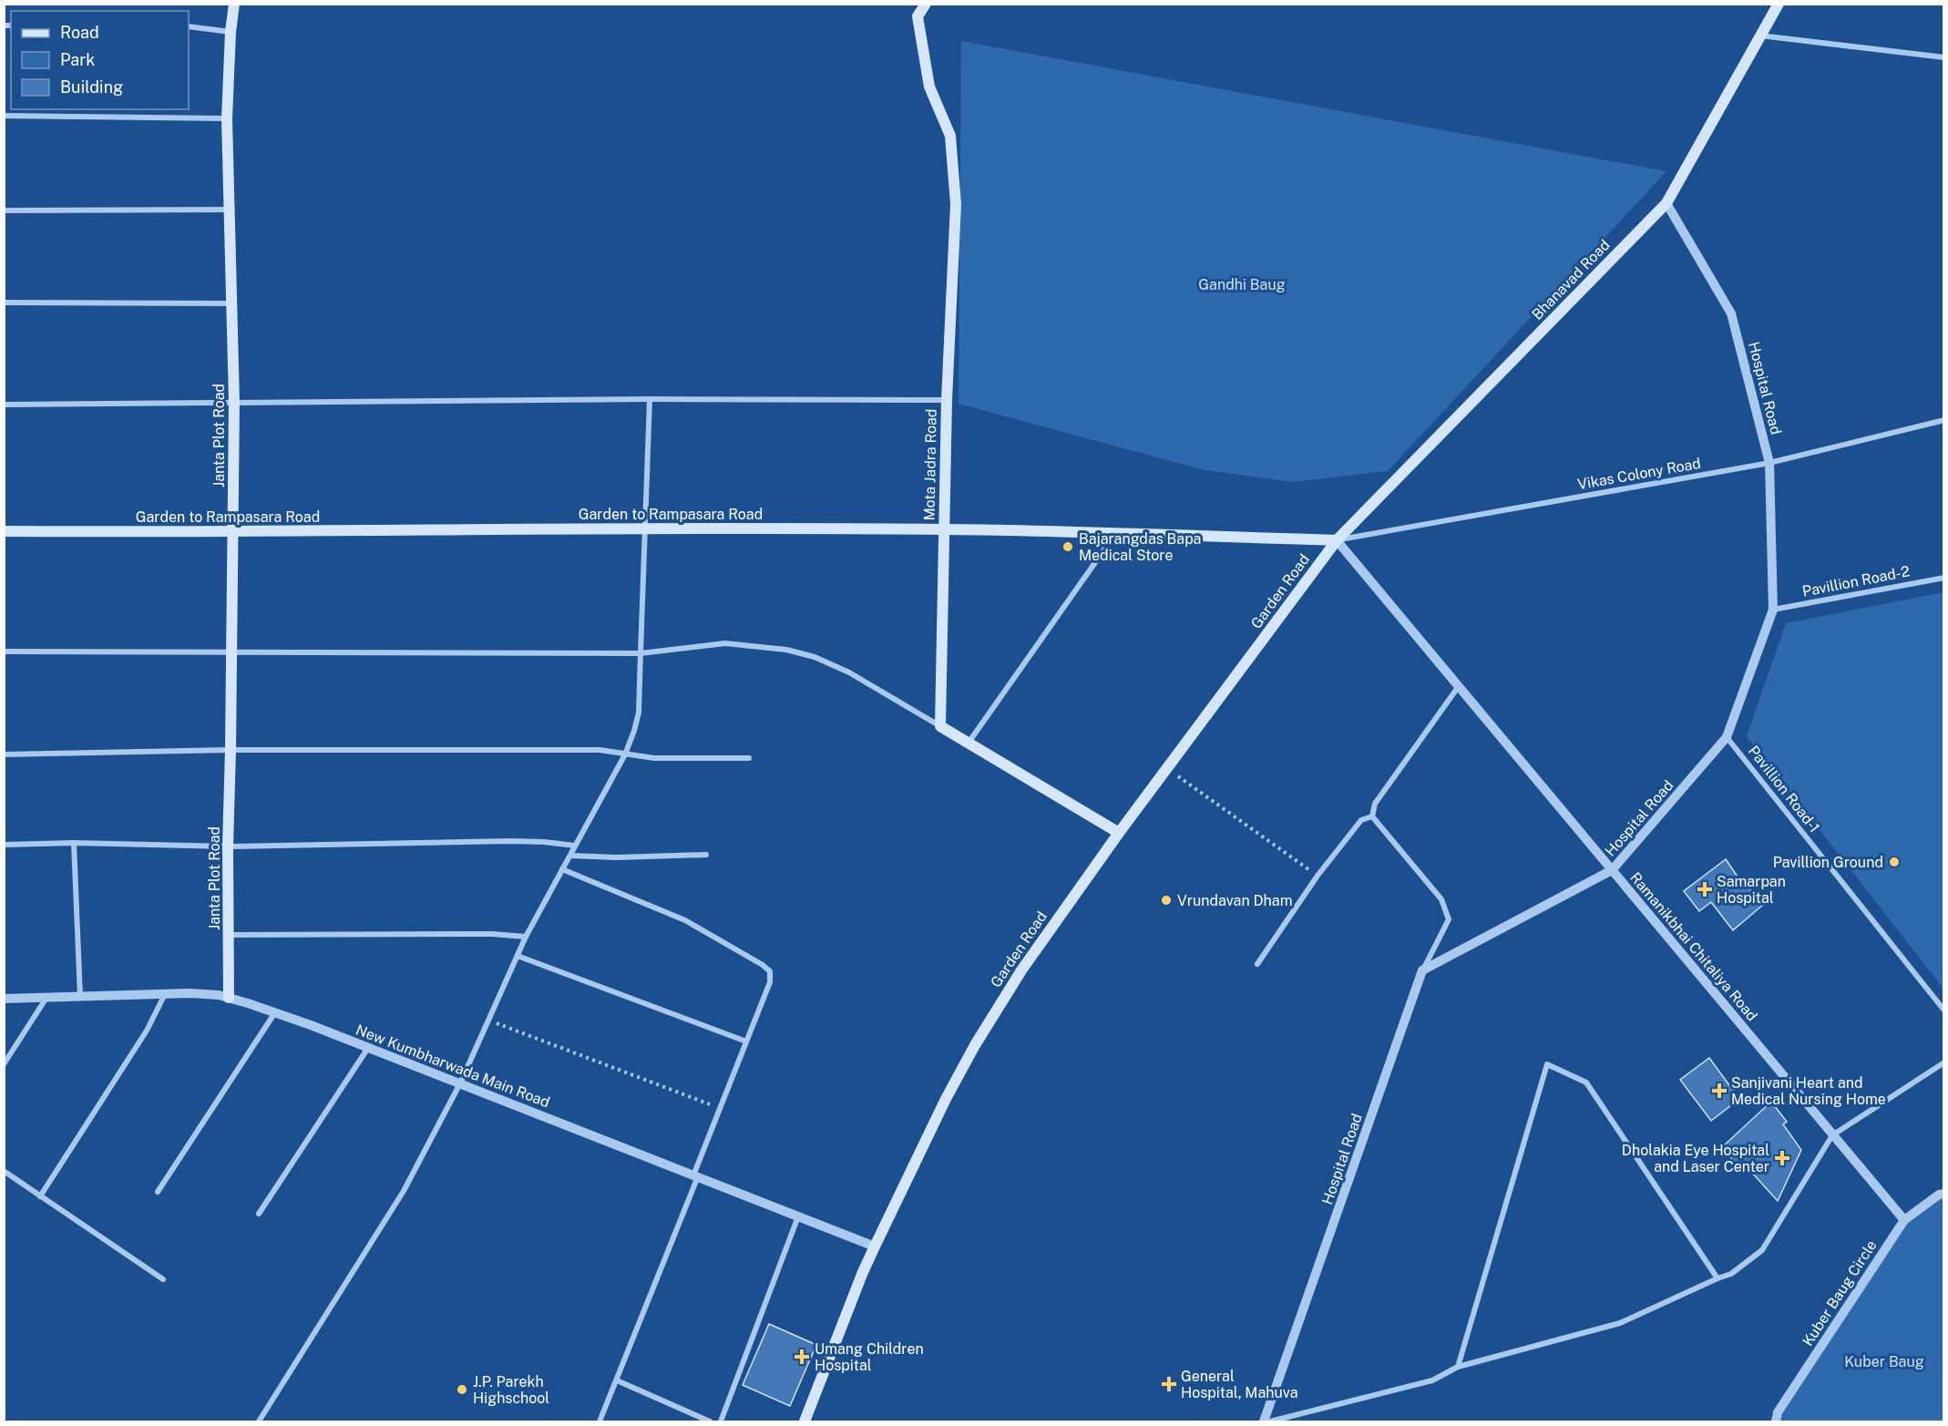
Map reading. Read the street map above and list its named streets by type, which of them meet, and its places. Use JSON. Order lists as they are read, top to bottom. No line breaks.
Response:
{"streets":{"main road":["Bhanavad Road","Janta Plot Road","Mota Jadra Road","Garden to Rampasara Road","Garden Road"],"street":["Hospital Road","Vikas Colony Road","Pavillion Road-2","Pavillion Road-1","Ramanikbhai Chitaliya Road","New Kumbharwada Main Road","Kuber Baug Circle"]},"crossings":[["Bhanavad Road","Hospital Road"],["Bhanavad Road","Vikas Colony Road"],["Bhanavad Road","Garden to Rampasara Road"],["Bhanavad Road","Garden Road"],["Bhanavad Road","Ramanikbhai Chitaliya Road"],["Hospital Road","Vikas Colony Road"],["Hospital Road","Pavillion Road-2"],["Hospital Road","Pavillion Road-1"],["Hospital Road","Ramanikbhai Chitaliya Road"],["Janta Plot Road","Garden to Rampasara Road"],["Janta Plot Road","New Kumbharwada Main Road"],["Mota Jadra Road","Garden to Rampasara Road"],["Vikas Colony Road","Garden to Rampasara Road"],["Vikas Colony Road","Garden Road"],["Vikas Colony Road","Ramanikbhai Chitaliya Road"],["Garden to Rampasara Road","Garden Road"],["Garden to Rampasara Road","Ramanikbhai Chitaliya Road"],["Garden Road","Ramanikbhai Chitaliya Road"],["Garden Road","New Kumbharwada Main Road"],["Ramanikbhai Chitaliya Road","Kuber Baug Circle"]],"parks":["Gandhi Baug","Kuber Baug"],"places":{"other":["Bajarangdas Bapa Medical Store","Pavillion Ground","Vrundavan Dham","J.P. Parekh Highschool"],"health":["Samarpan Hospital","Sanjivani Heart and Medical Nursing Home","Dholakia Eye Hospital and Laser Center","Umang Children Hospital","General Hospital, Mahuva"]},"legend":["Road","Park","Building"]}
